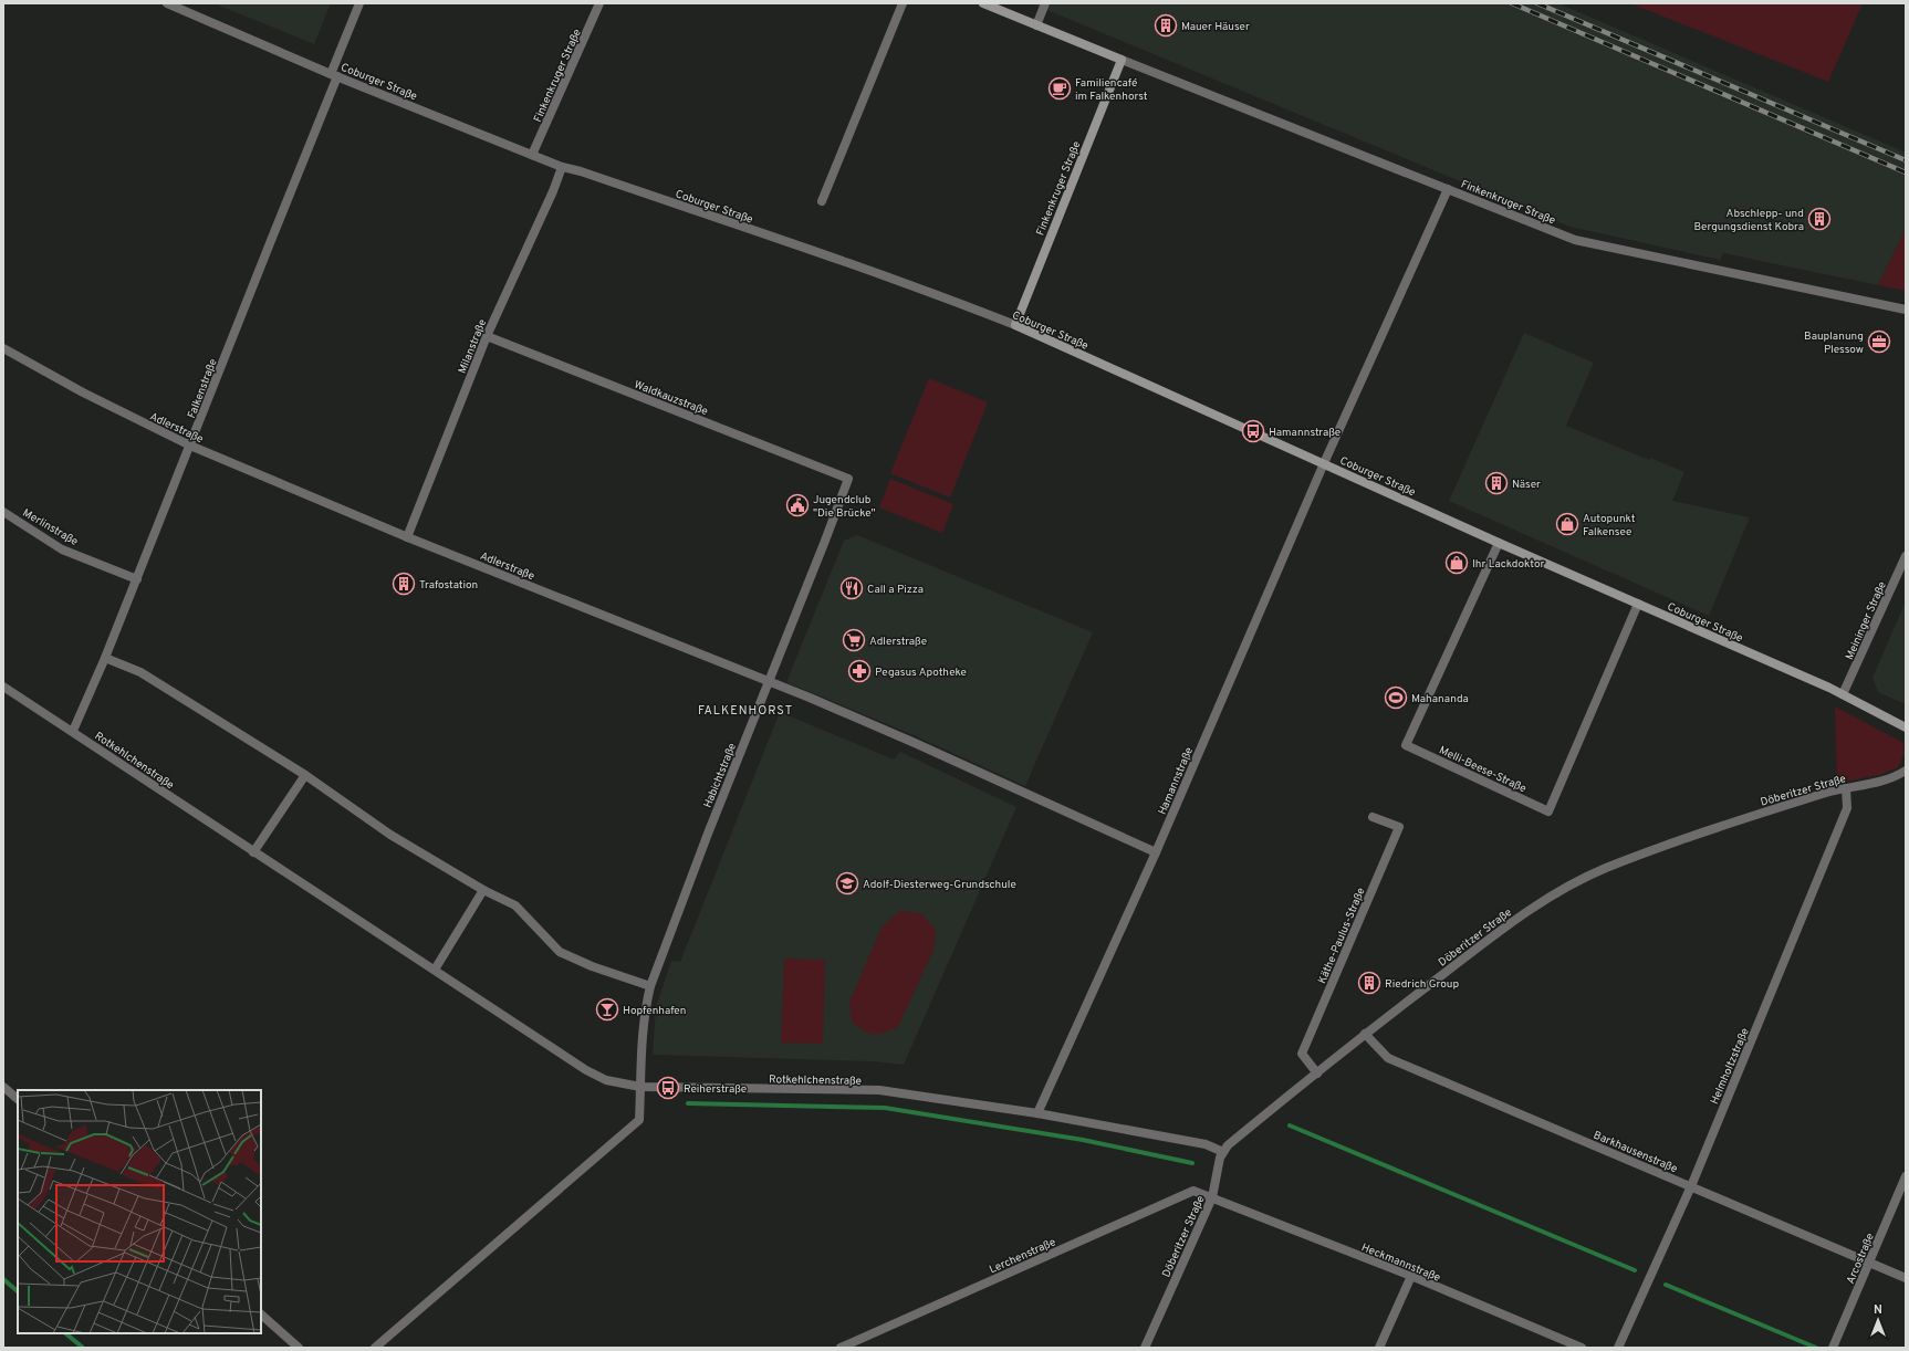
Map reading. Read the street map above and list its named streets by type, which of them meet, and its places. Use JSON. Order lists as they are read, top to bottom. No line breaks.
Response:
{"streets":{"street":["Finkenkruger Straße","Coburger Straße","Milanstraße","Falkenstraße","Waldkauzstraße","Adlerstraße","Merlinstraße","Meininger Straße","Rotkehlchenstraße","Melli-Beese-Straße","Habichtstraße","Hamannstraße","Döberitzer Straße","Käthe-Paulus-Straße","Helmholtzstraße","Barkhausenstraße","Lerchenstraße","Arcostraße","Heckmannstraße"]},"crossings":[["Finkenkruger Straße","Coburger Straße"],["Finkenkruger Straße","Hamannstraße"],["Coburger Straße","Milanstraße"],["Coburger Straße","Falkenstraße"],["Coburger Straße","Meininger Straße"],["Coburger Straße","Melli-Beese-Straße"],["Coburger Straße","Hamannstraße"],["Milanstraße","Waldkauzstraße"],["Milanstraße","Adlerstraße"],["Falkenstraße","Adlerstraße"],["Falkenstraße","Merlinstraße"],["Falkenstraße","Rotkehlchenstraße"],["Waldkauzstraße","Habichtstraße"],["Adlerstraße","Habichtstraße"],["Adlerstraße","Hamannstraße"],["Rotkehlchenstraße","Habichtstraße"],["Rotkehlchenstraße","Hamannstraße"],["Rotkehlchenstraße","Döberitzer Straße"],["Döberitzer Straße","Käthe-Paulus-Straße"],["Döberitzer Straße","Helmholtzstraße"],["Döberitzer Straße","Barkhausenstraße"],["Döberitzer Straße","Lerchenstraße"],["Döberitzer Straße","Heckmannstraße"],["Helmholtzstraße","Barkhausenstraße"],["Barkhausenstraße","Arcostraße"],["Lerchenstraße","Heckmannstraße"]],"districts":["FALKENHORST"],"places":{"building":["Mauer Häuser","Abschlepp- und Bergungsdienst Kobra","Näser","Trafostation","Riedrich Group"],"cafe":["Familiencafé im Falkenhorst"],"office":["Bauplanung Plessow"],"bus stop":["Hamannstraße","Reiherstraße"],"public building":["Jugendclub \"Die Brücke\""],"shop":["Autopunkt Falkensee","Ihr Lackdoktor"],"restaurant":["Call a Pizza"],"supermarket":["Adlerstraße"],"pharmacy":["Pegasus Apotheke"],"sports":["Mahananda"],"school or university":["Adolf-Diesterweg-Grundschule"],"bar":["Hopfenhafen"]},"north":"top"}
